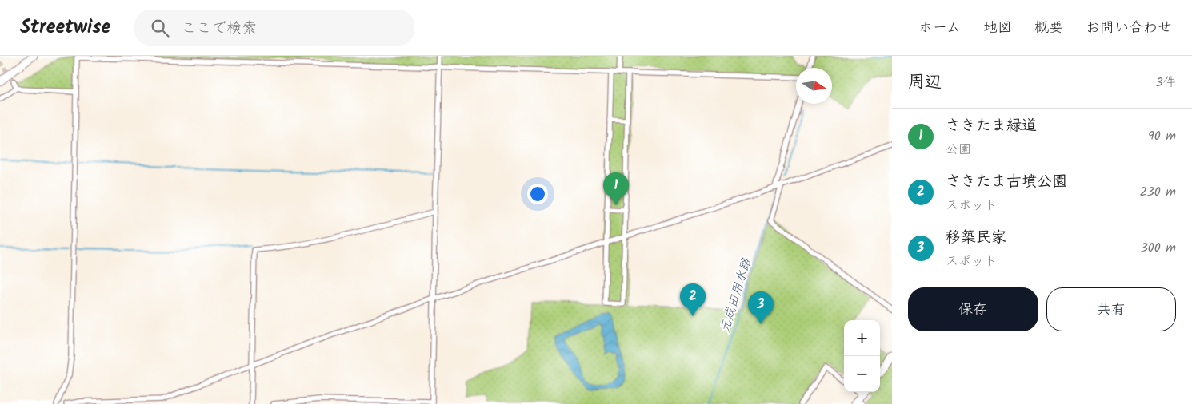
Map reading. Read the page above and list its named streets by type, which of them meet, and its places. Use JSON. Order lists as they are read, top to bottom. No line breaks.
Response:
{"water":["元成田用水路"],"north":"right","page":{"header":"Streetwise","search":"ここで検索","nav":["ホーム","地図","概要","お問い合わせ"],"heading":["周辺","3件"],"list":[{"mark":"1","name":"さきたま緑道","note":"公園","value":"90 m"},{"mark":"2","name":"さきたま古墳公園","note":"スポット","value":"230 m"},{"mark":"3","name":"移築民家","note":"スポット","value":"300 m"}],"pins":["1","2","3"],"buttons":["保存","共有"],"map_buttons":["+","−"]}}
